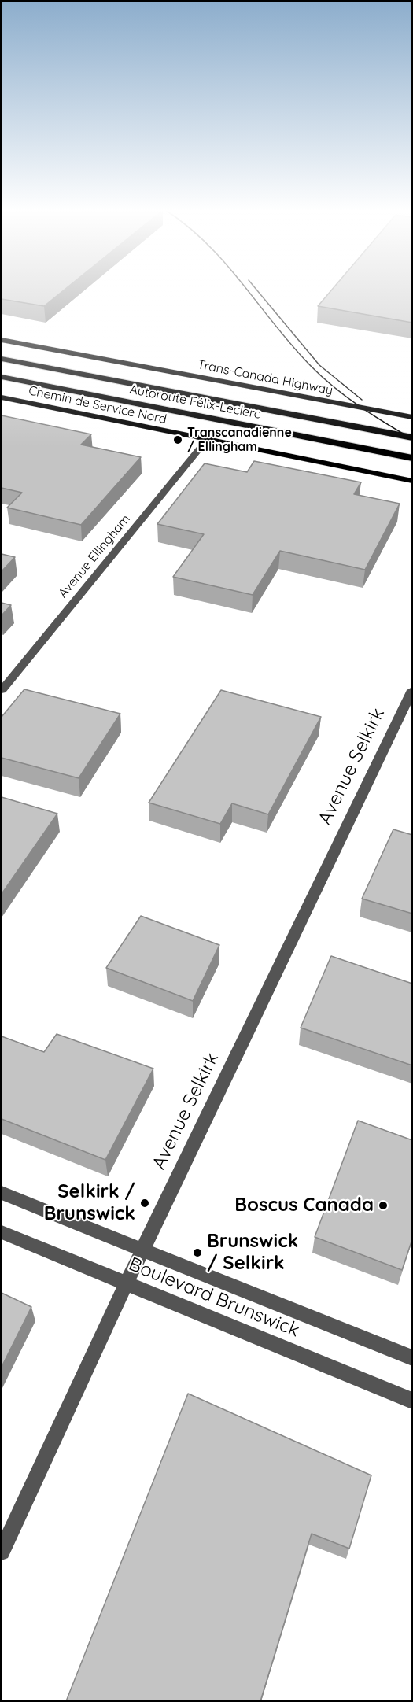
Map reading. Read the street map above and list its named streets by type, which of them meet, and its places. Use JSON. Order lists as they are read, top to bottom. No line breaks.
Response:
{"streets":{"highway":["Autoroute Félix-Leclerc"],"main road":["Trans-Canada Highway","Chemin de Service Nord"],"street":["Avenue Ellingham","Avenue Selkirk","Boulevard Brunswick"]},"crossings":[["Chemin de Service Nord","Avenue Ellingham"],["Avenue Selkirk","Boulevard Brunswick"]],"places":["Transcanadienne / Ellingham","Selkirk / Brunswick","Boscus Canada","Brunswick / Selkirk"]}
